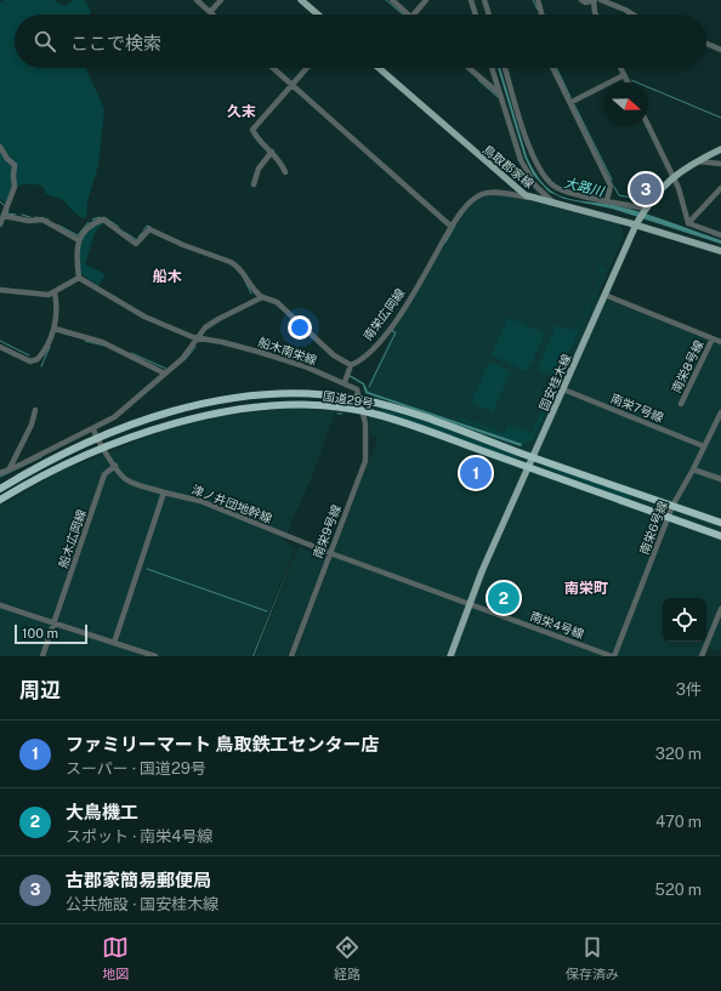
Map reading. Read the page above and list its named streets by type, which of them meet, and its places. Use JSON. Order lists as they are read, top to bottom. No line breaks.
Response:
{"streets":{"highway":["国道29号"],"main road":["鳥取郡家線","国安桂木線"],"street":["南栄広岡線","船木南栄線","南栄8号線","南栄7号線","津ノ井団地幹線","南栄6号線","南栄9号線","船木広岡線","南栄4号線"]},"crossings":[["鳥取郡家線","南栄広岡線"],["鳥取郡家線","国安桂木線"],["船木南栄線","国道29号"],["船木南栄線","南栄9号線"],["国安桂木線","国道29号"],["国安桂木線","南栄7号線"],["国安桂木線","津ノ井団地幹線"],["国安桂木線","南栄4号線"],["国道29号","津ノ井団地幹線"],["国道29号","南栄6号線"],["国道29号","南栄9号線"],["南栄7号線","南栄6号線"],["津ノ井団地幹線","南栄9号線"],["津ノ井団地幹線","船木広岡線"],["津ノ井団地幹線","南栄4号線"],["南栄6号線","南栄4号線"]],"districts":["久末","船木","南栄町"],"water":["大路川"],"scale_bar":"100 m","north":"right","page":{"search":"ここで検索","pins":["3","1","2"],"scale":"100 m","heading":["周辺","3件"],"list":[{"mark":"1","name":"ファミリーマート 鳥取鉄工センター店","note":"スーパー · 国道29号","value":"320 m"},{"mark":"2","name":"大鳥機工","note":"スポット · 南栄4号線","value":"470 m"},{"mark":"3","name":"古郡家簡易郵便局","note":"公共施設 · 国安桂木線","value":"520 m"}],"nav":["地図","経路","保存済み"]}}
